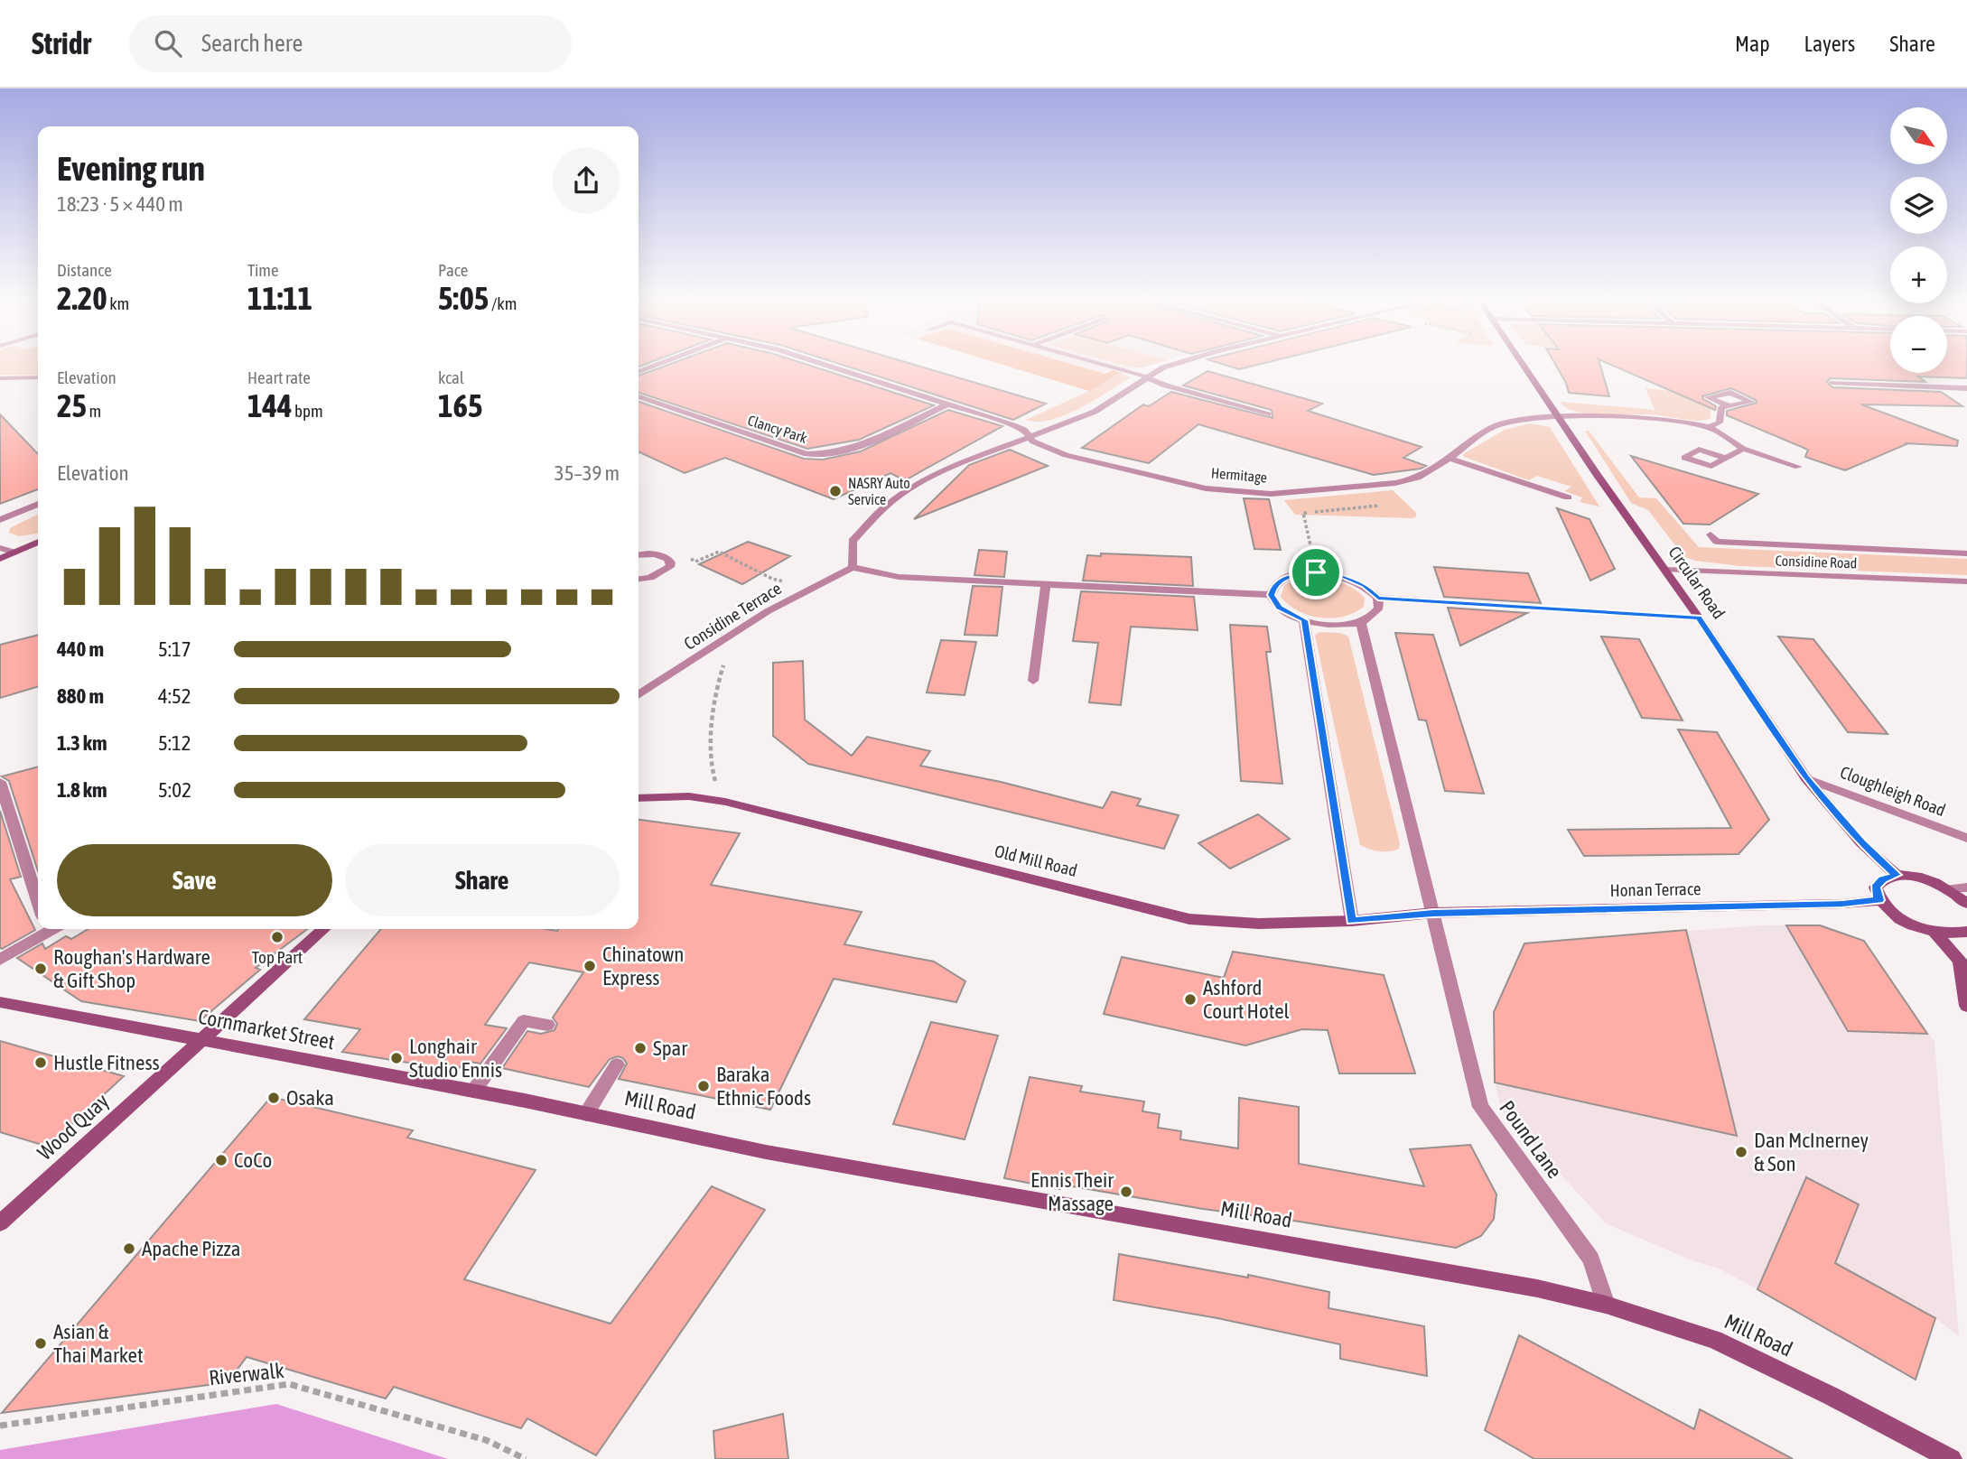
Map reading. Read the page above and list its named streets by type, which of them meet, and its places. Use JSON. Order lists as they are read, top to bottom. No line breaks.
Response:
{"streets":{"main road":["Circular Road","Old Mill Road","Honan Terrace","Cornmarket Street","Mill Road","Wood Quay"],"street":["Clancy Park","Hermitage","Considine Road","Considine Terrace","Cloughleigh Road","Pound Lane"],"path":["Riverwalk"]},"crossings":[["Hermitage","Circular Road"],["Considine Road","Circular Road"],["Circular Road","Cloughleigh Road"],["Old Mill Road","Honan Terrace"],["Old Mill Road","Pound Lane"],["Honan Terrace","Pound Lane"],["Cornmarket Street","Mill Road"],["Cornmarket Street","Wood Quay"],["Mill Road","Pound Lane"]],"places":["NASRY Auto Service","Top Part","Chinatown Express","Roughan's Hardware & Gift Shop","Ashford Court Hotel","Spar","Longhair Studio Ennis","Hustle Fitness","Baraka Ethnic Foods","Osaka","Dan McInerney & Son","CoCo","Ennis Their Massage","Apache Pizza","Asian & Thai Market"],"north":"bottom right","page":{"header":"Stridr","search":"Search here","nav":["Map","Layers","Share"],"map_buttons":["+","−"],"heading":["Evening run","18:23 · 5 × 440 m"],"stats":[["Distance","2.20 km"],["Time","11:11"],["Pace","5:05 /km"],["Elevation","25 m"],["Heart rate","144 bpm"],["kcal","165"]],"chart":["Elevation","35–39 m"],"list":[{"name":"440 m","note":"5:17"},{"name":"880 m","note":"4:52"},{"name":"1.3 km","note":"5:12"},{"name":"1.8 km","note":"5:02"}],"buttons":["Save","Share"]}}
